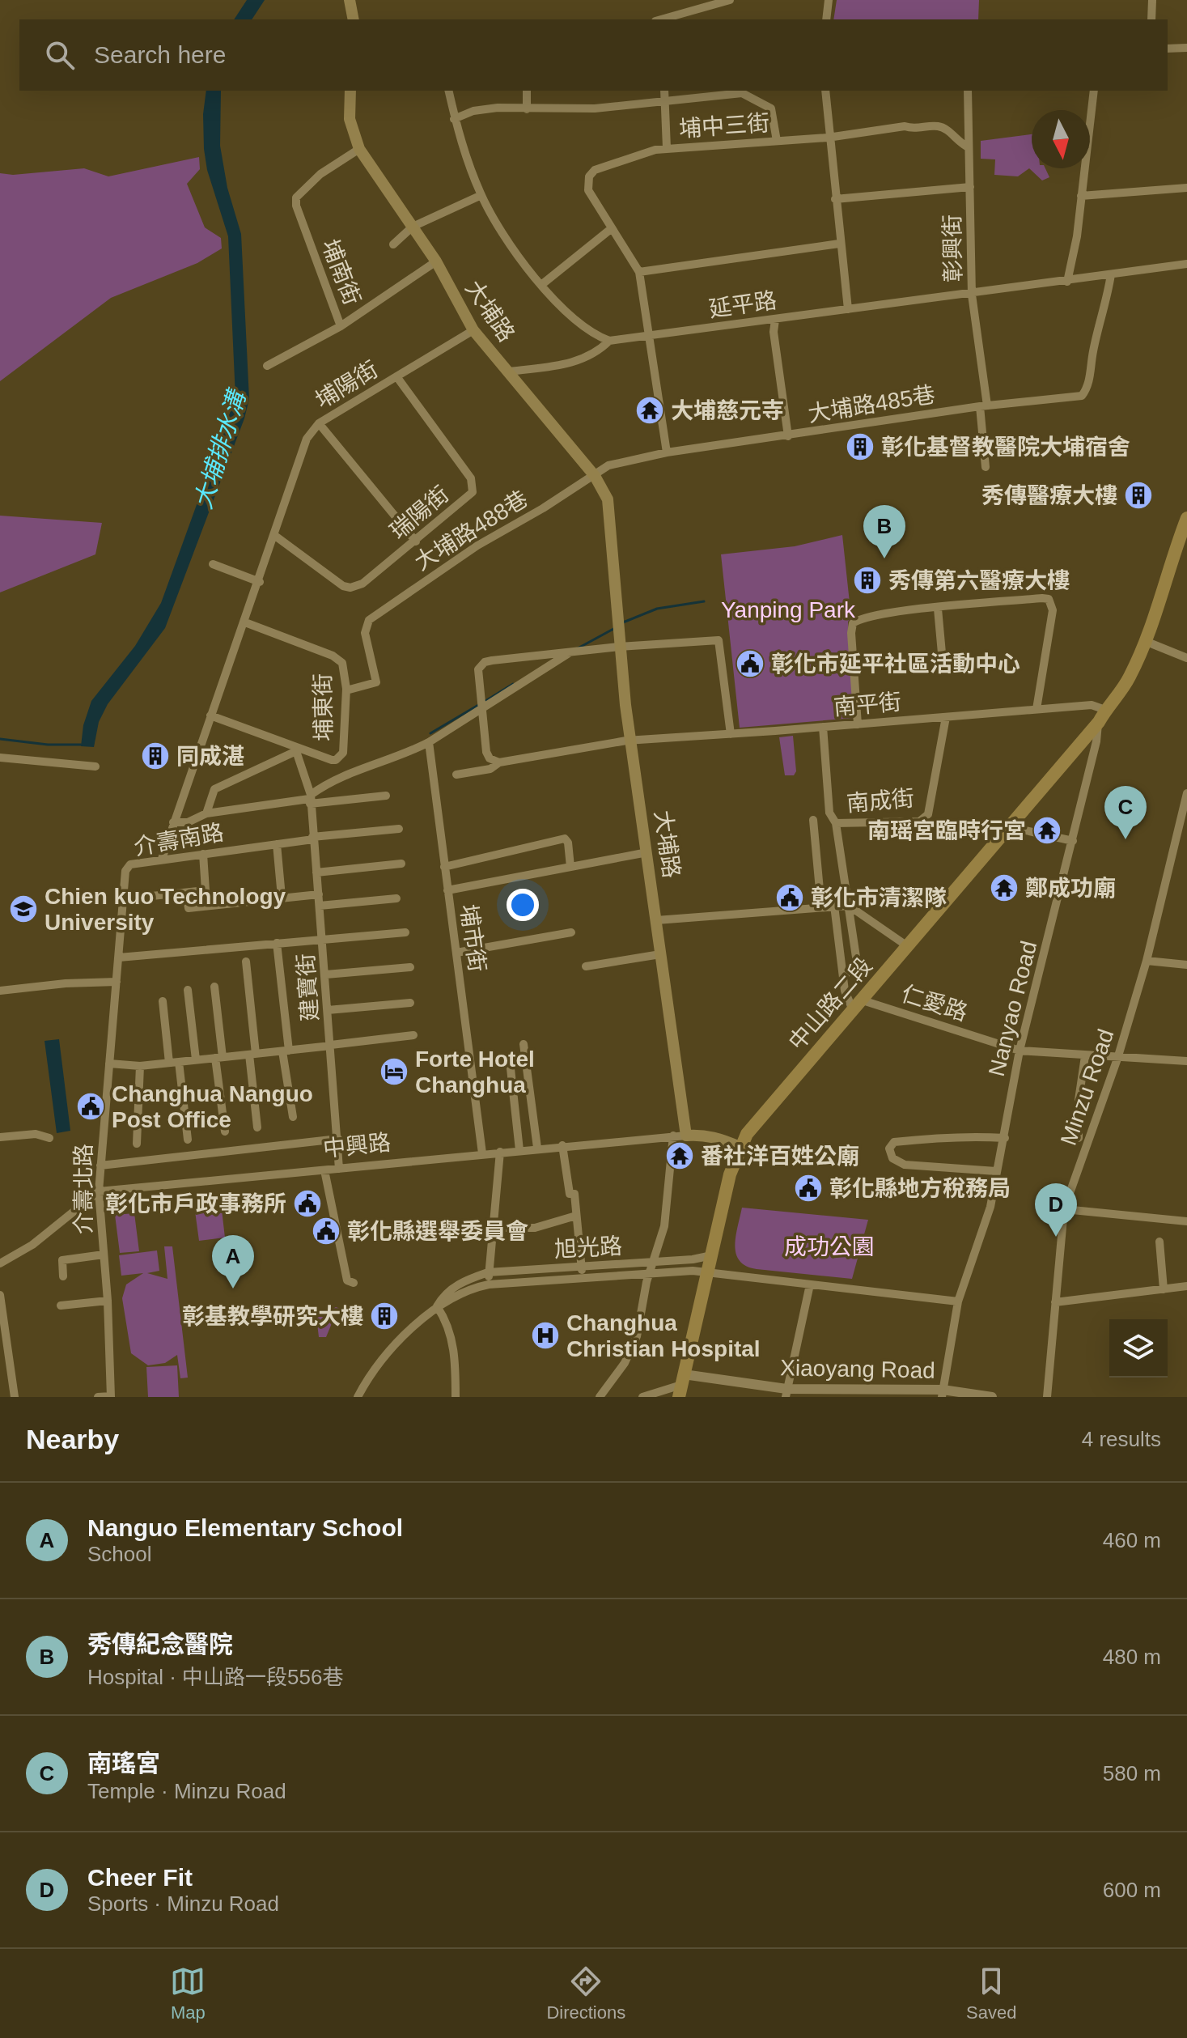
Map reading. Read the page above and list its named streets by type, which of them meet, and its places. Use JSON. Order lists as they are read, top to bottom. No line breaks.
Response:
{"streets":{"main road":["大埔路","中山路二段","中興路"],"street":["埔中三街","彰興街","埔南街","延平路","埔陽街","大埔路485巷","瑞陽街","大埔路488巷","南平街","埔東街","南成街","介壽南路","埔市街","建寶街","仁愛路","Nanyao Road","Minzu Road","介壽北路","旭光路","Xiaoyang Road"]},"crossings":[["埔中三街","彰興街"],["彰興街","延平路"],["彰興街","大埔路485巷"],["埔南街","大埔路"],["延平路","大埔路485巷"],["大埔路","埔陽街"],["大埔路","大埔路485巷"],["大埔路","大埔路488巷"],["大埔路","南平街"],["大埔路","埔市街"],["大埔路","中興路"],["埔陽街","瑞陽街"],["埔陽街","埔東街"],["埔陽街","介壽南路"],["大埔路485巷","大埔路488巷"],["大埔路488巷","埔東街"],["南平街","南成街"],["南平街","中山路二段"],["南平街","Nanyao Road"],["介壽南路","建寶街"],["介壽南路","介壽北路"],["埔市街","中興路"],["建寶街","中興路"],["仁愛路","中山路二段"],["仁愛路","Nanyao Road"],["仁愛路","Minzu Road"],["中山路二段","Nanyao Road"],["中山路二段","中興路"],["中山路二段","旭光路"],["中山路二段","Xiaoyang Road"],["Nanyao Road","旭光路"],["Nanyao Road","Xiaoyang Road"],["中興路","介壽北路"]],"water":["大埔排水溝"],"parks":["Yanping Park","成功公園"],"places":{"temple":["大埔慈元寺","南瑶宮臨時行宮","鄭成功廟","番社洋百姓公廟"],"building":["彰化基督教醫院大埔宿舍","秀傳醫療大樓","秀傳第六醫療大樓","同成湛","彰基教學研究大樓"],"public building":["彰化市延平社區活動中心","彰化市清潔隊","Changhua Nanguo Post Office","彰化縣地方稅務局","彰化市戶政事務所","彰化縣選舉委員會"],"school or university":["Chien kuo Technology University"],"hotel":["Forte Hotel Changhua"],"hospital":["Changhua Christian Hospital"]},"north":"bottom","page":{"search":"Search here","pins":["B","C","D","A"],"heading":["Nearby","4 results"],"list":[{"mark":"A","name":"Nanguo Elementary School","note":"School","value":"460 m"},{"mark":"B","name":"秀傳紀念醫院","note":"Hospital · 中山路一段556巷","value":"480 m"},{"mark":"C","name":"南瑤宮","note":"Temple · Minzu Road","value":"580 m"},{"mark":"D","name":"Cheer Fit","note":"Sports · Minzu Road","value":"600 m"}],"nav":["Map","Directions","Saved"]}}
